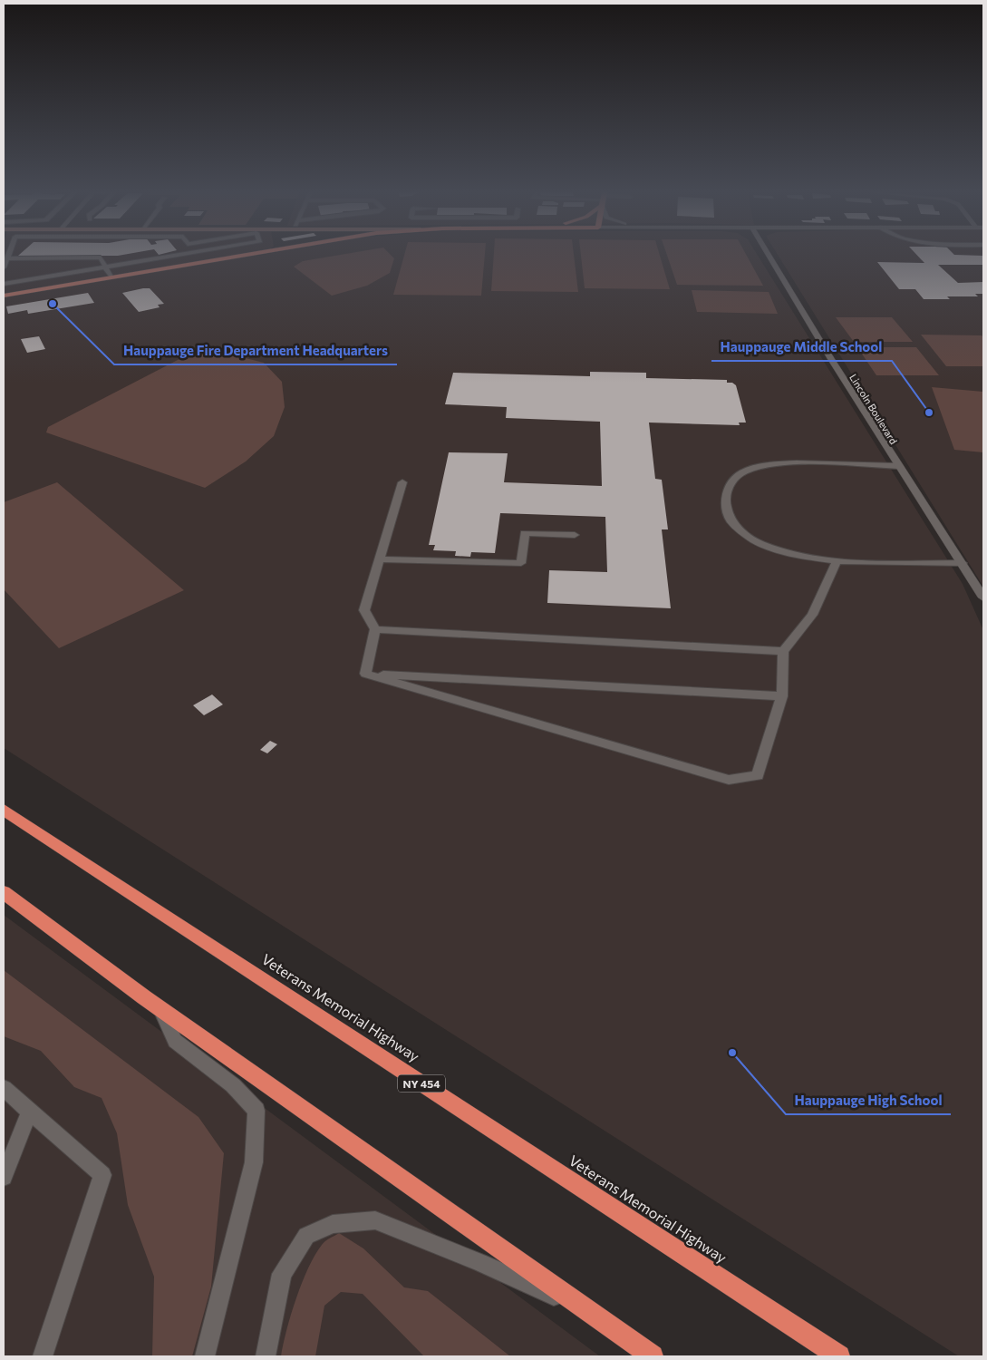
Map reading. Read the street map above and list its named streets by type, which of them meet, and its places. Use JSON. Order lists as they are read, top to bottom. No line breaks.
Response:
{"streets":{"highway":["Veterans Memorial Highway","NY 454"],"street":["Lincoln Boulevard"]},"places":["Hauppauge Fire Department Headquarters","Hauppauge Middle School","Hauppauge High School"]}
